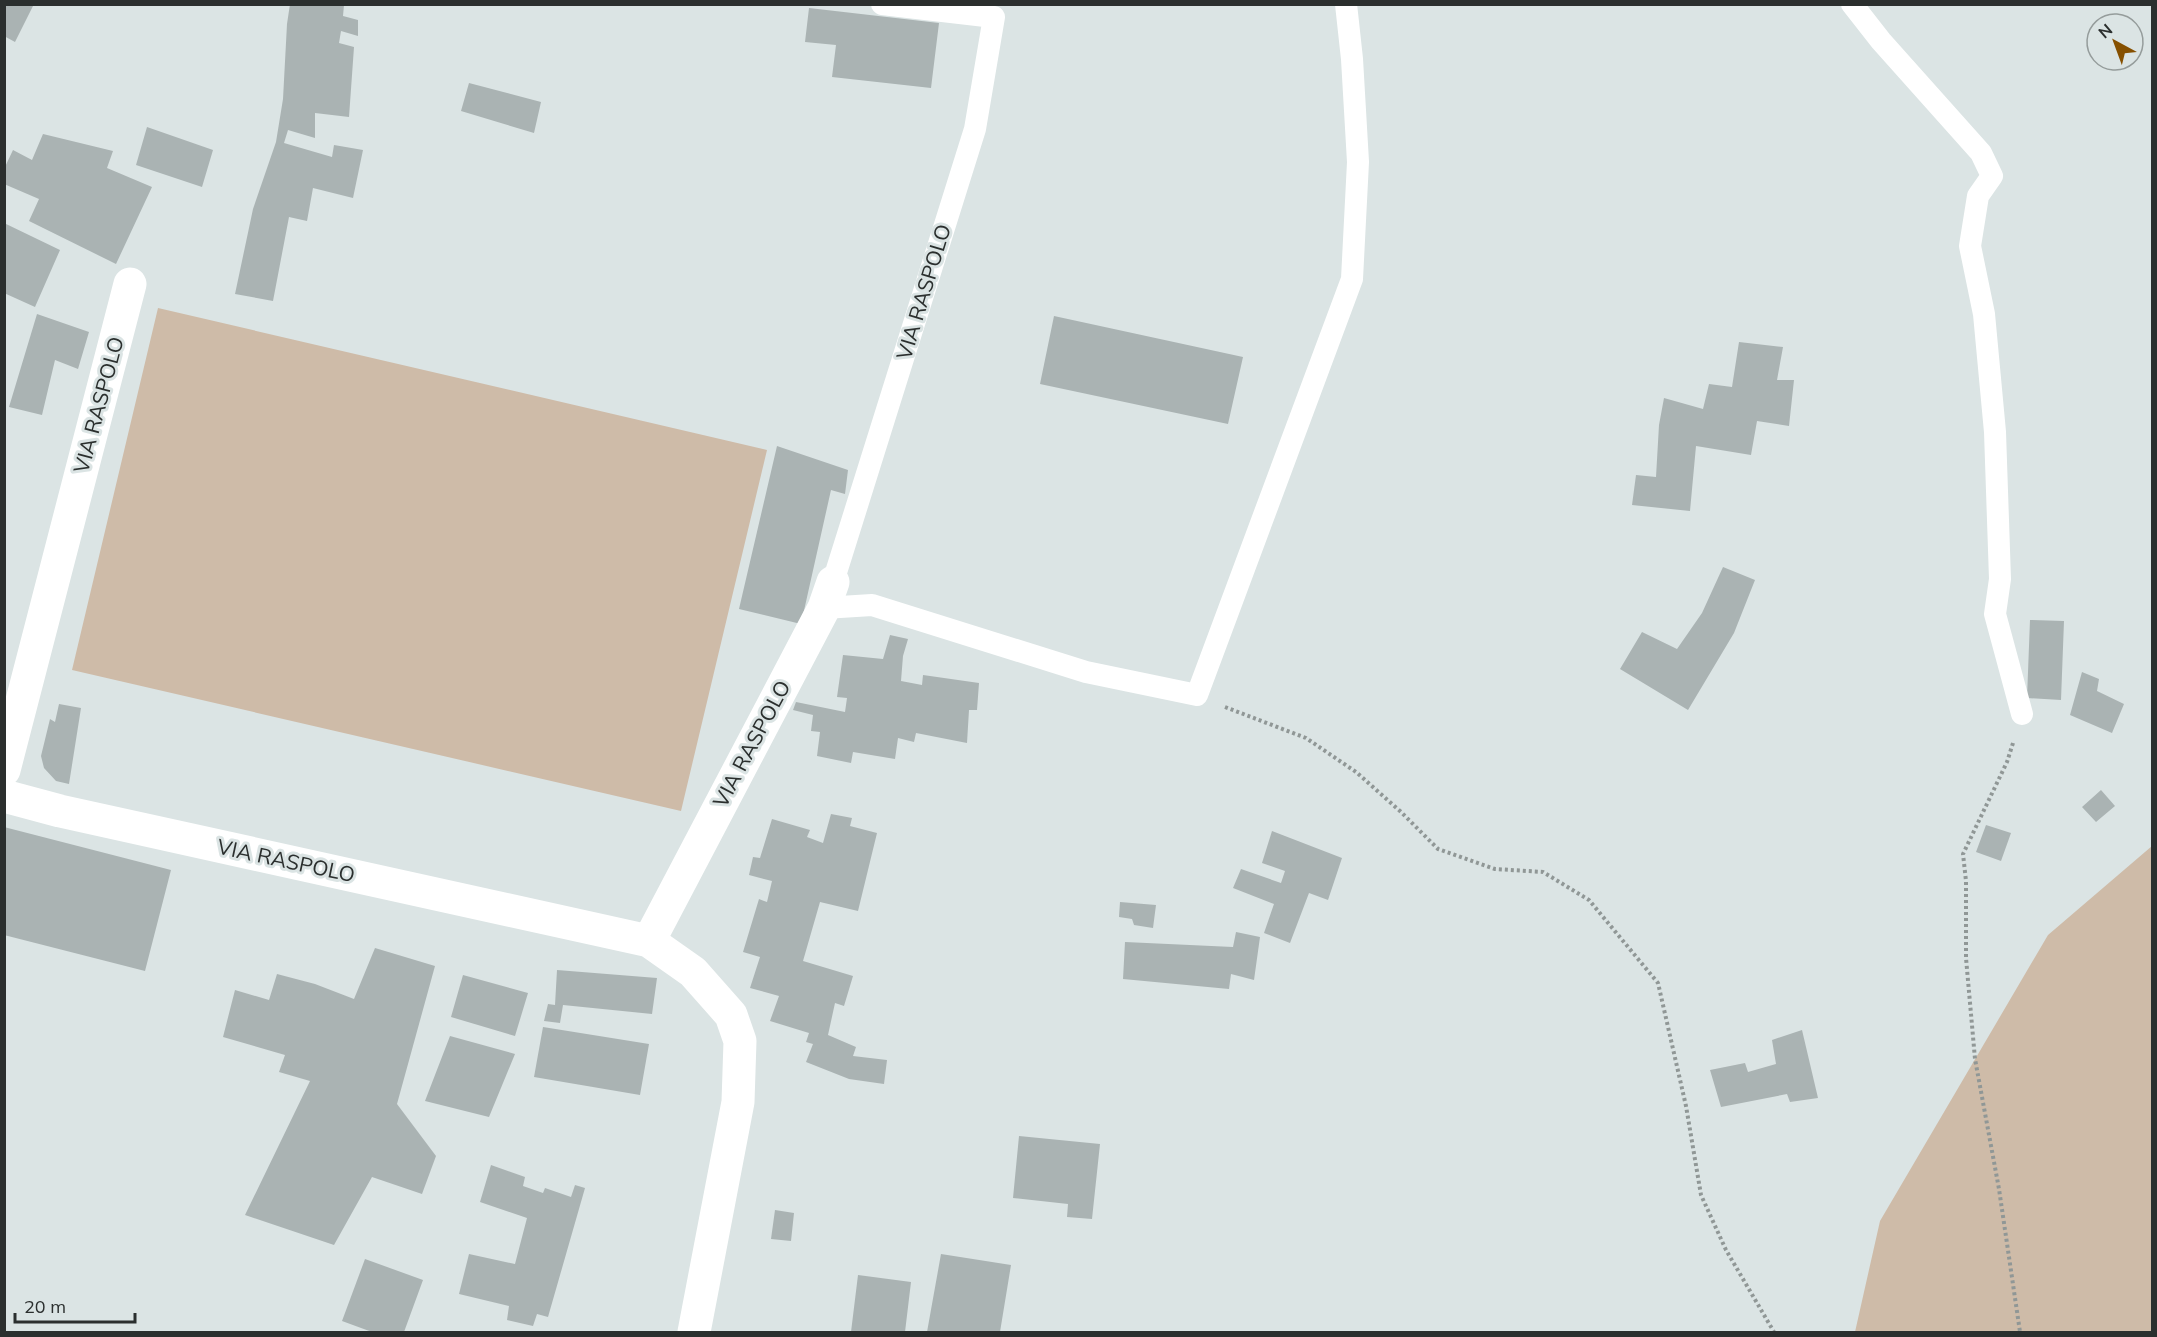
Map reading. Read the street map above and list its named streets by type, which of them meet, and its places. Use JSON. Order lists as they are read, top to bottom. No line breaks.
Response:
{"streets":{"street":["VIA RASPOLO"]},"scale_bar":"20 m","north":"top left"}
